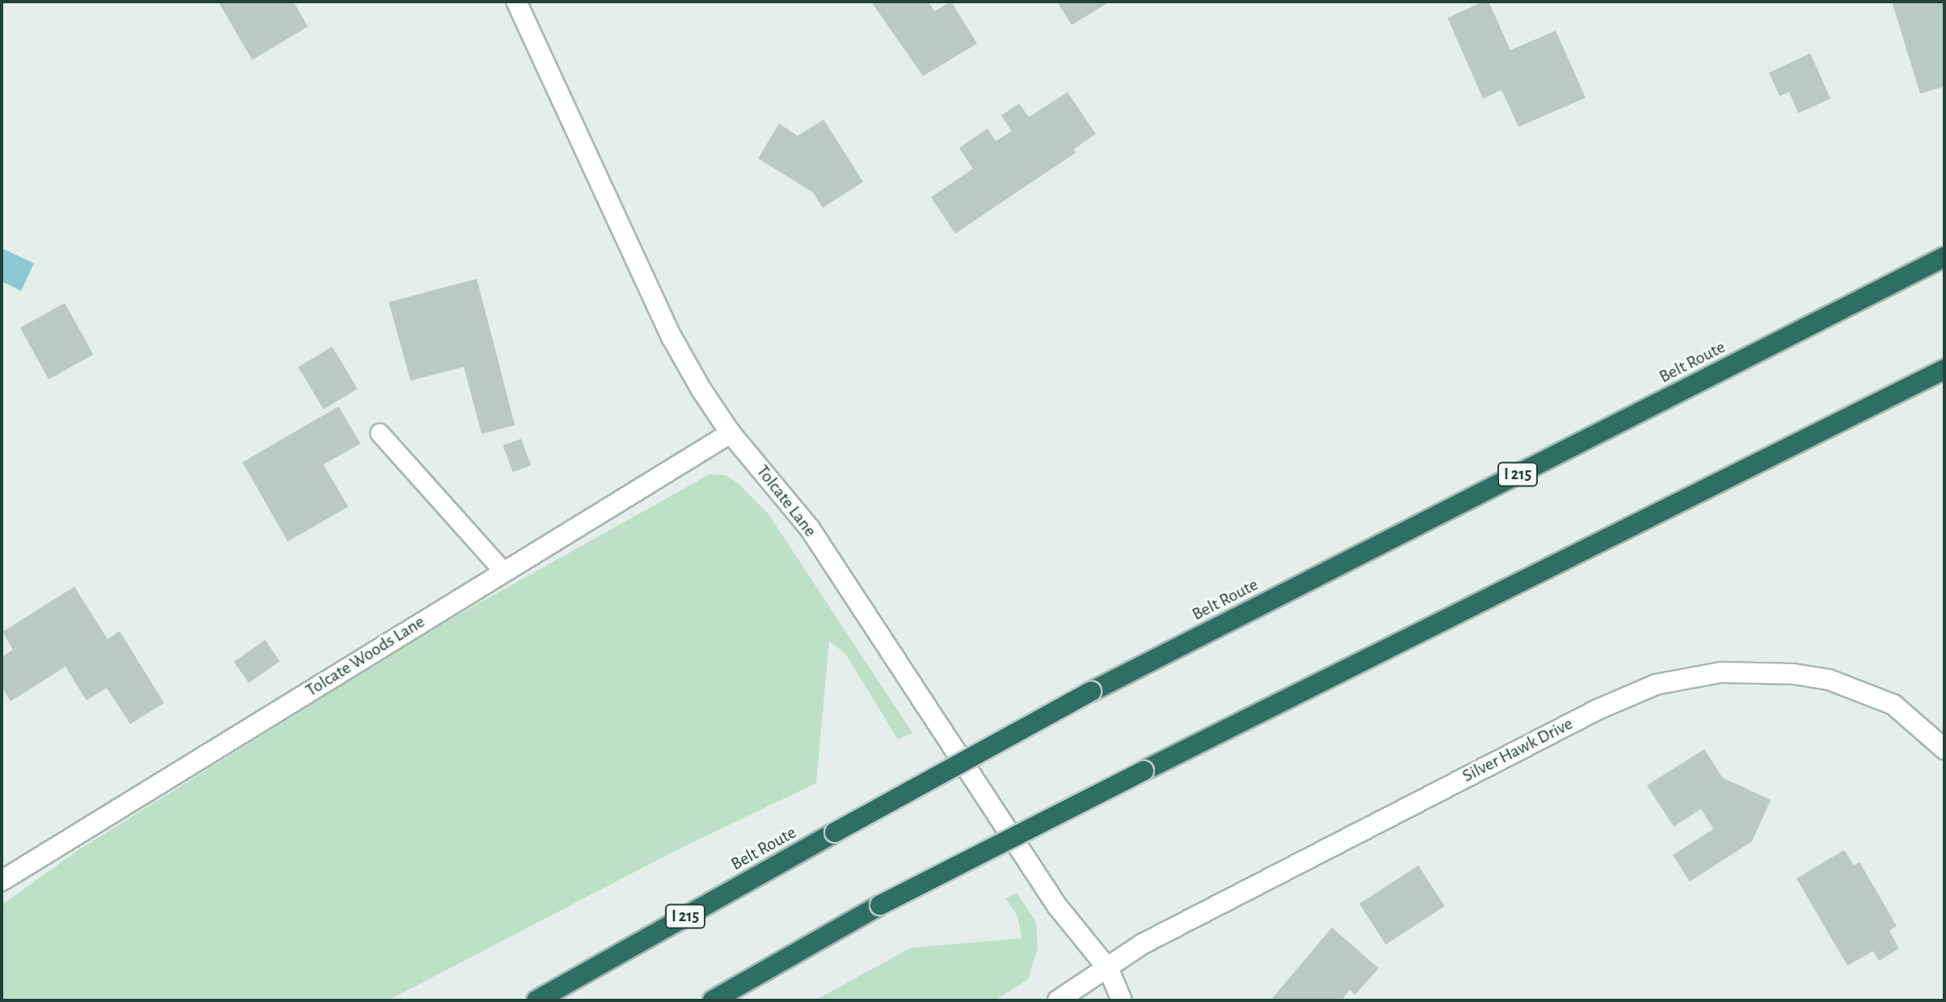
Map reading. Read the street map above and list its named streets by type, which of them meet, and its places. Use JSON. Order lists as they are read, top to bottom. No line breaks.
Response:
{"streets":{"highway":["Belt Route","I 215"],"street":["Tolcate Lane","Tolcate Woods Lane","Silver Hawk Drive"]},"crossings":[["Tolcate Lane","Tolcate Woods Lane"],["Tolcate Lane","Silver Hawk Drive"]]}
